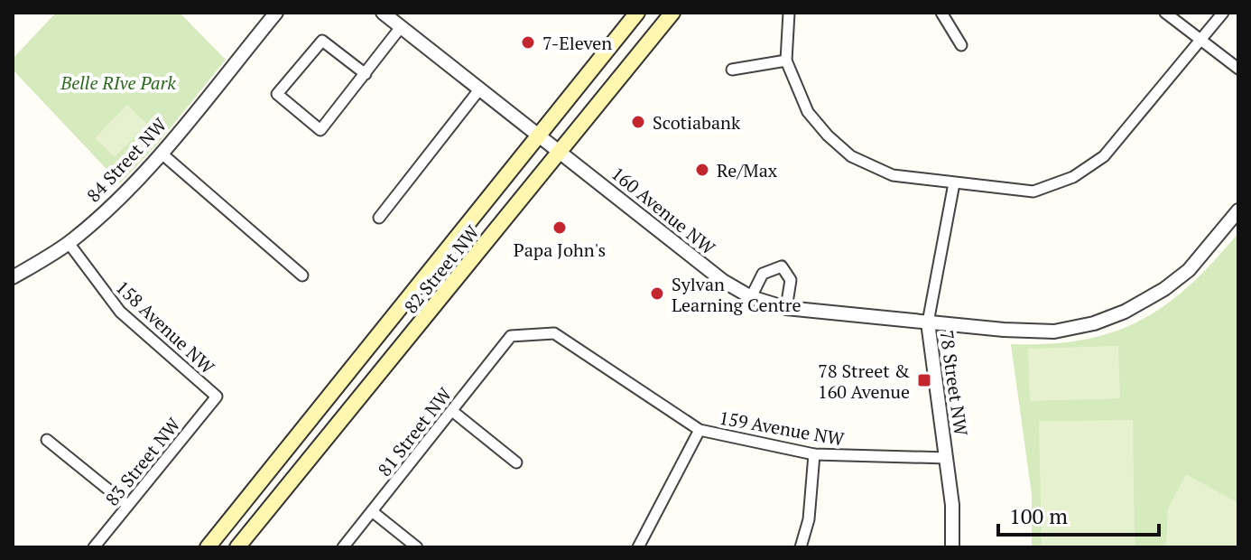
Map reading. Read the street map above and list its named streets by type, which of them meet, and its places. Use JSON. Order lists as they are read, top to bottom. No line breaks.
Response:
{"streets":{"main road":["82 Street NW"],"street":["84 Street NW","160 Avenue NW","158 Avenue NW","78 Street NW","159 Avenue NW","81 Street NW","83 Street NW"]},"crossings":[["84 Street NW","158 Avenue NW"],["160 Avenue NW","82 Street NW"],["160 Avenue NW","78 Street NW"],["158 Avenue NW","83 Street NW"],["78 Street NW","159 Avenue NW"],["159 Avenue NW","81 Street NW"]],"parks":["Belle RIve Park"],"places":{"other":["7-Eleven","Scotiabank","Re/Max","Papa John's","Sylvan Learning Centre"],"transit":["78 Street & 160 Avenue"]},"scale_bar":"100 m"}
